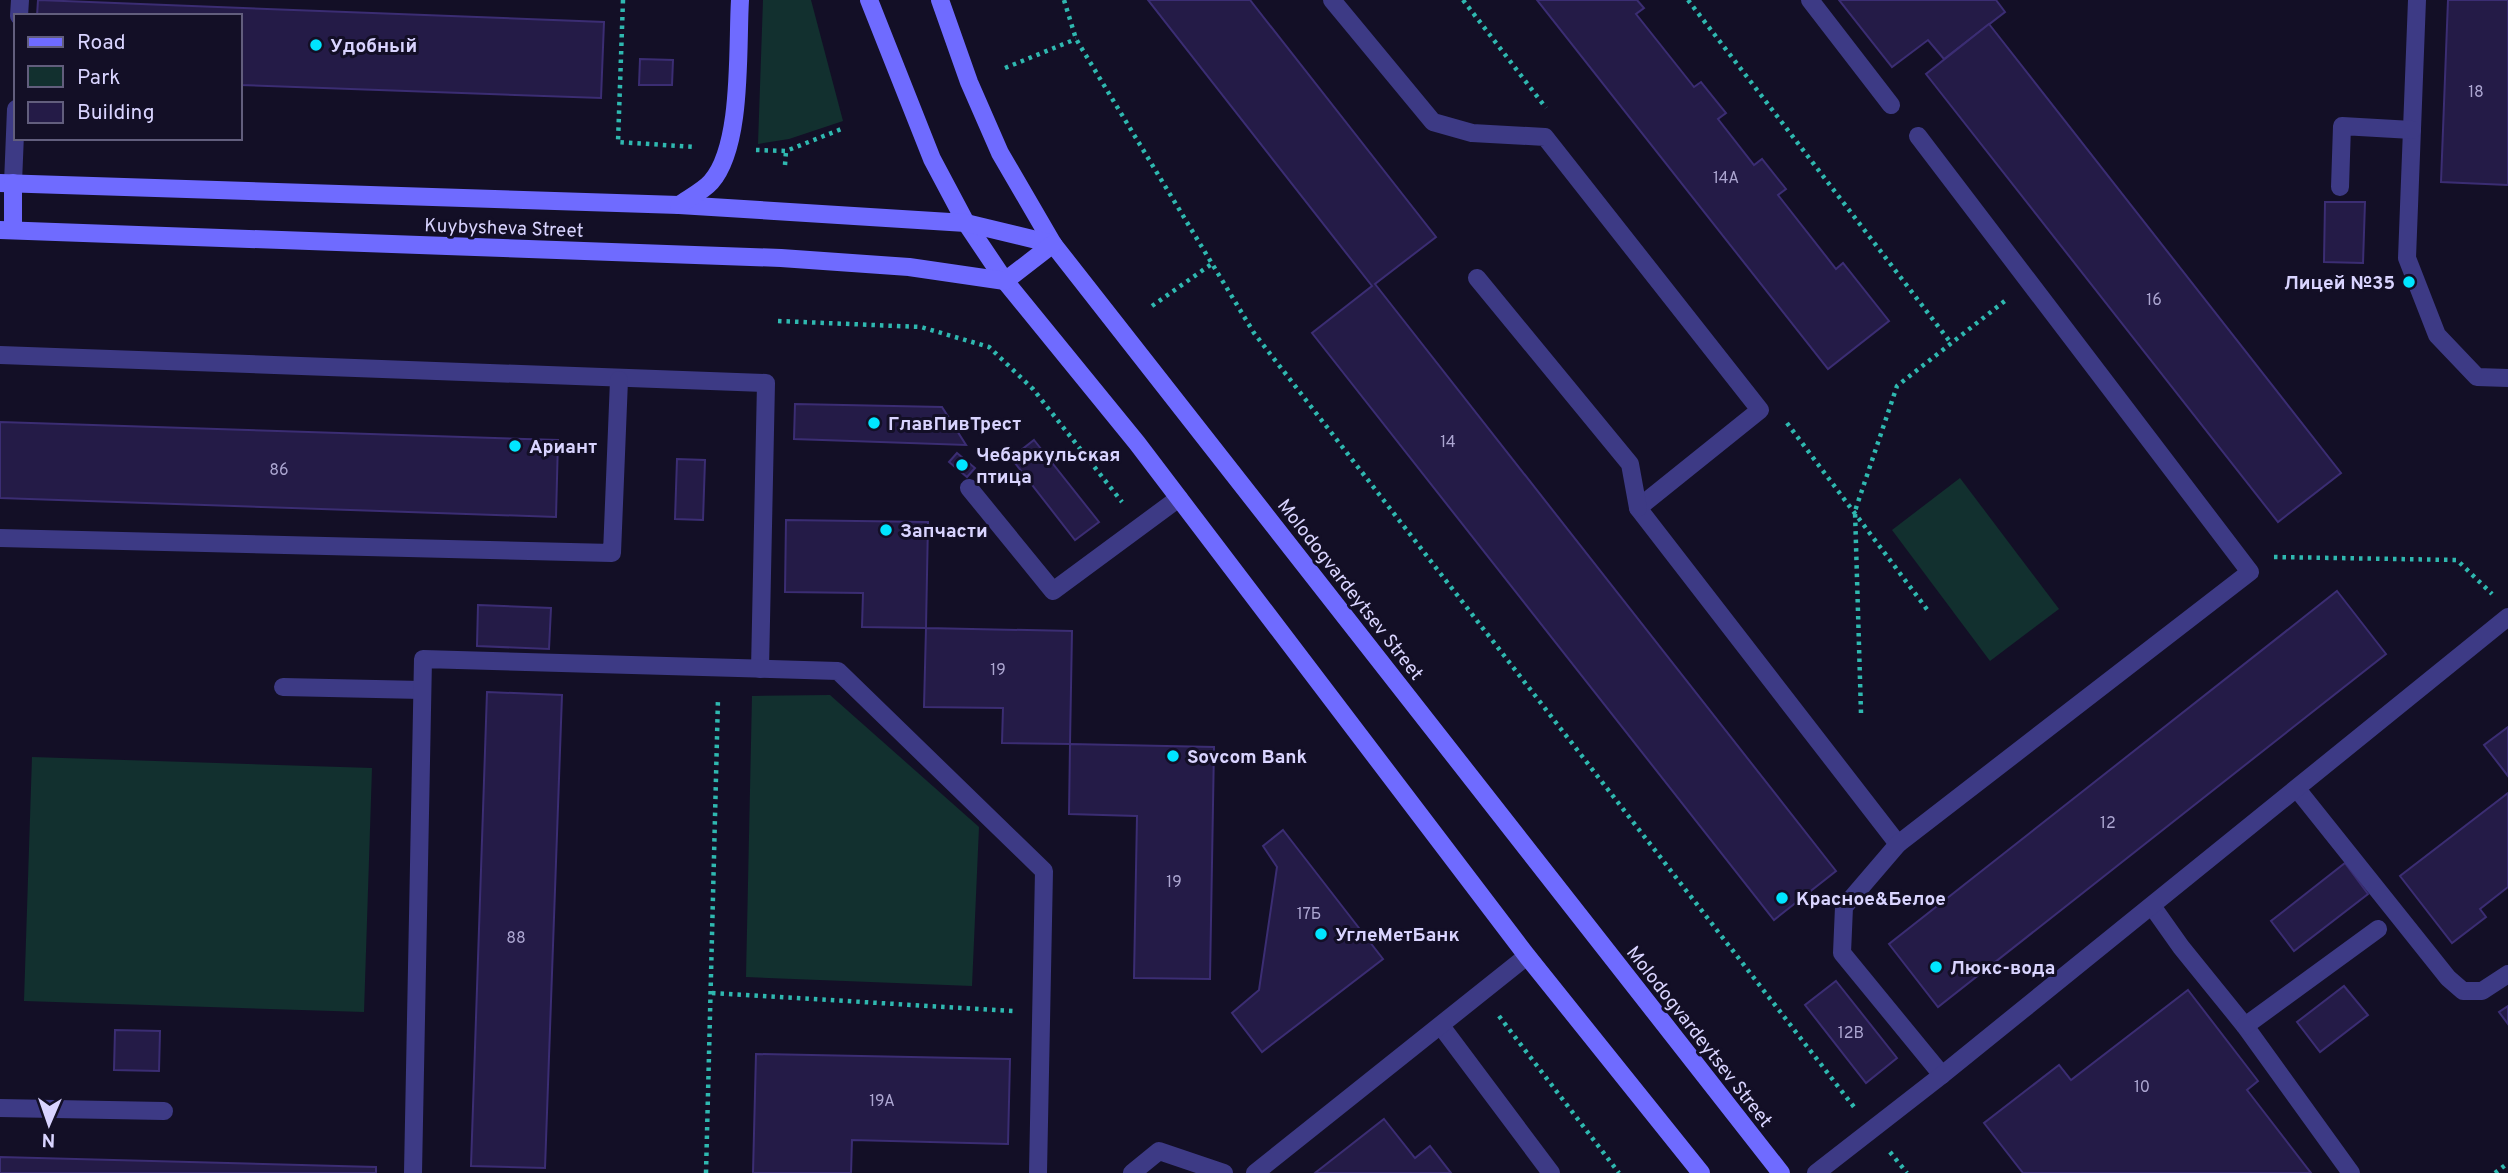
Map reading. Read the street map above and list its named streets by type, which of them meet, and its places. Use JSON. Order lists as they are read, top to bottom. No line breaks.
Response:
{"streets":{"main road":["Kuybysheva Street","Molodogvardeytsev Street"]},"crossings":[["Kuybysheva Street","Molodogvardeytsev Street"]],"places":["Удобный","Лицей №35","ГлавПивТрест","Ариант","Чебаркульская птица","Запчасти","Sovcom Bank","Красное&Белое","УглеМетБанк","Люкс-вода"],"house_numbers":["18","14А","16","14","86","19","12","19","17Б","88","12В","10","19А"],"legend":["Road","Park","Building"],"north":"bottom"}
